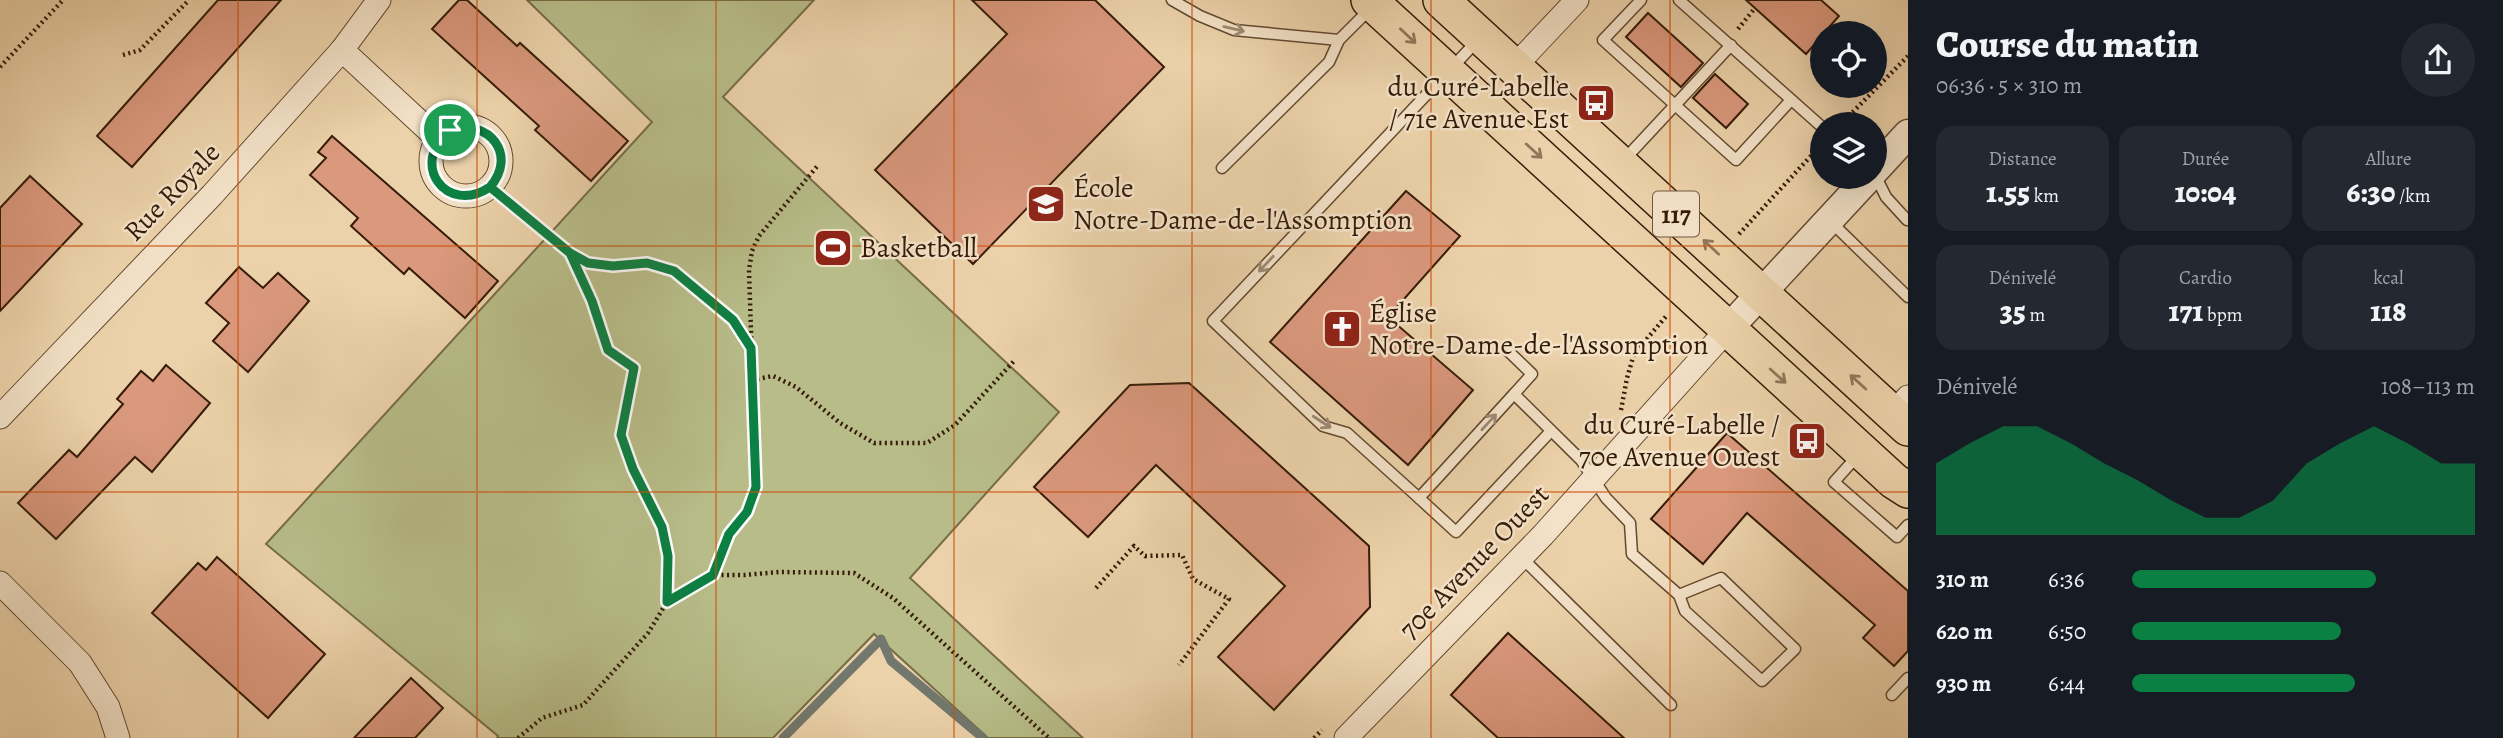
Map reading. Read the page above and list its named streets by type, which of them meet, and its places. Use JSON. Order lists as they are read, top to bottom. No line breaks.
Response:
{"streets":{"main road":["117"],"street":["Rue Royale","70e Avenue Ouest"]},"crossings":[["117","70e Avenue Ouest"]],"places":{"bus stop":["du Curé-Labelle / 71e Avenue Est","du Curé-Labelle / 70e Avenue Ouest"],"school or university":["École Notre-Dame-de-l'Assomption"],"sports":["Basketball"],"church":["Église Notre-Dame-de-l'Assomption"]},"page":{"heading":["Course du matin","06:36 · 5 × 310 m"],"stats":[["Distance","1.55 km"],["Durée","10:04"],["Allure","6:30 /km"],["Dénivelé","35 m"],["Cardio","171 bpm"],["kcal","118"]],"chart":["Dénivelé","108–113 m"],"list":[{"name":"310 m","note":"6:36"},{"name":"620 m","note":"6:50"},{"name":"930 m","note":"6:44"}]}}
